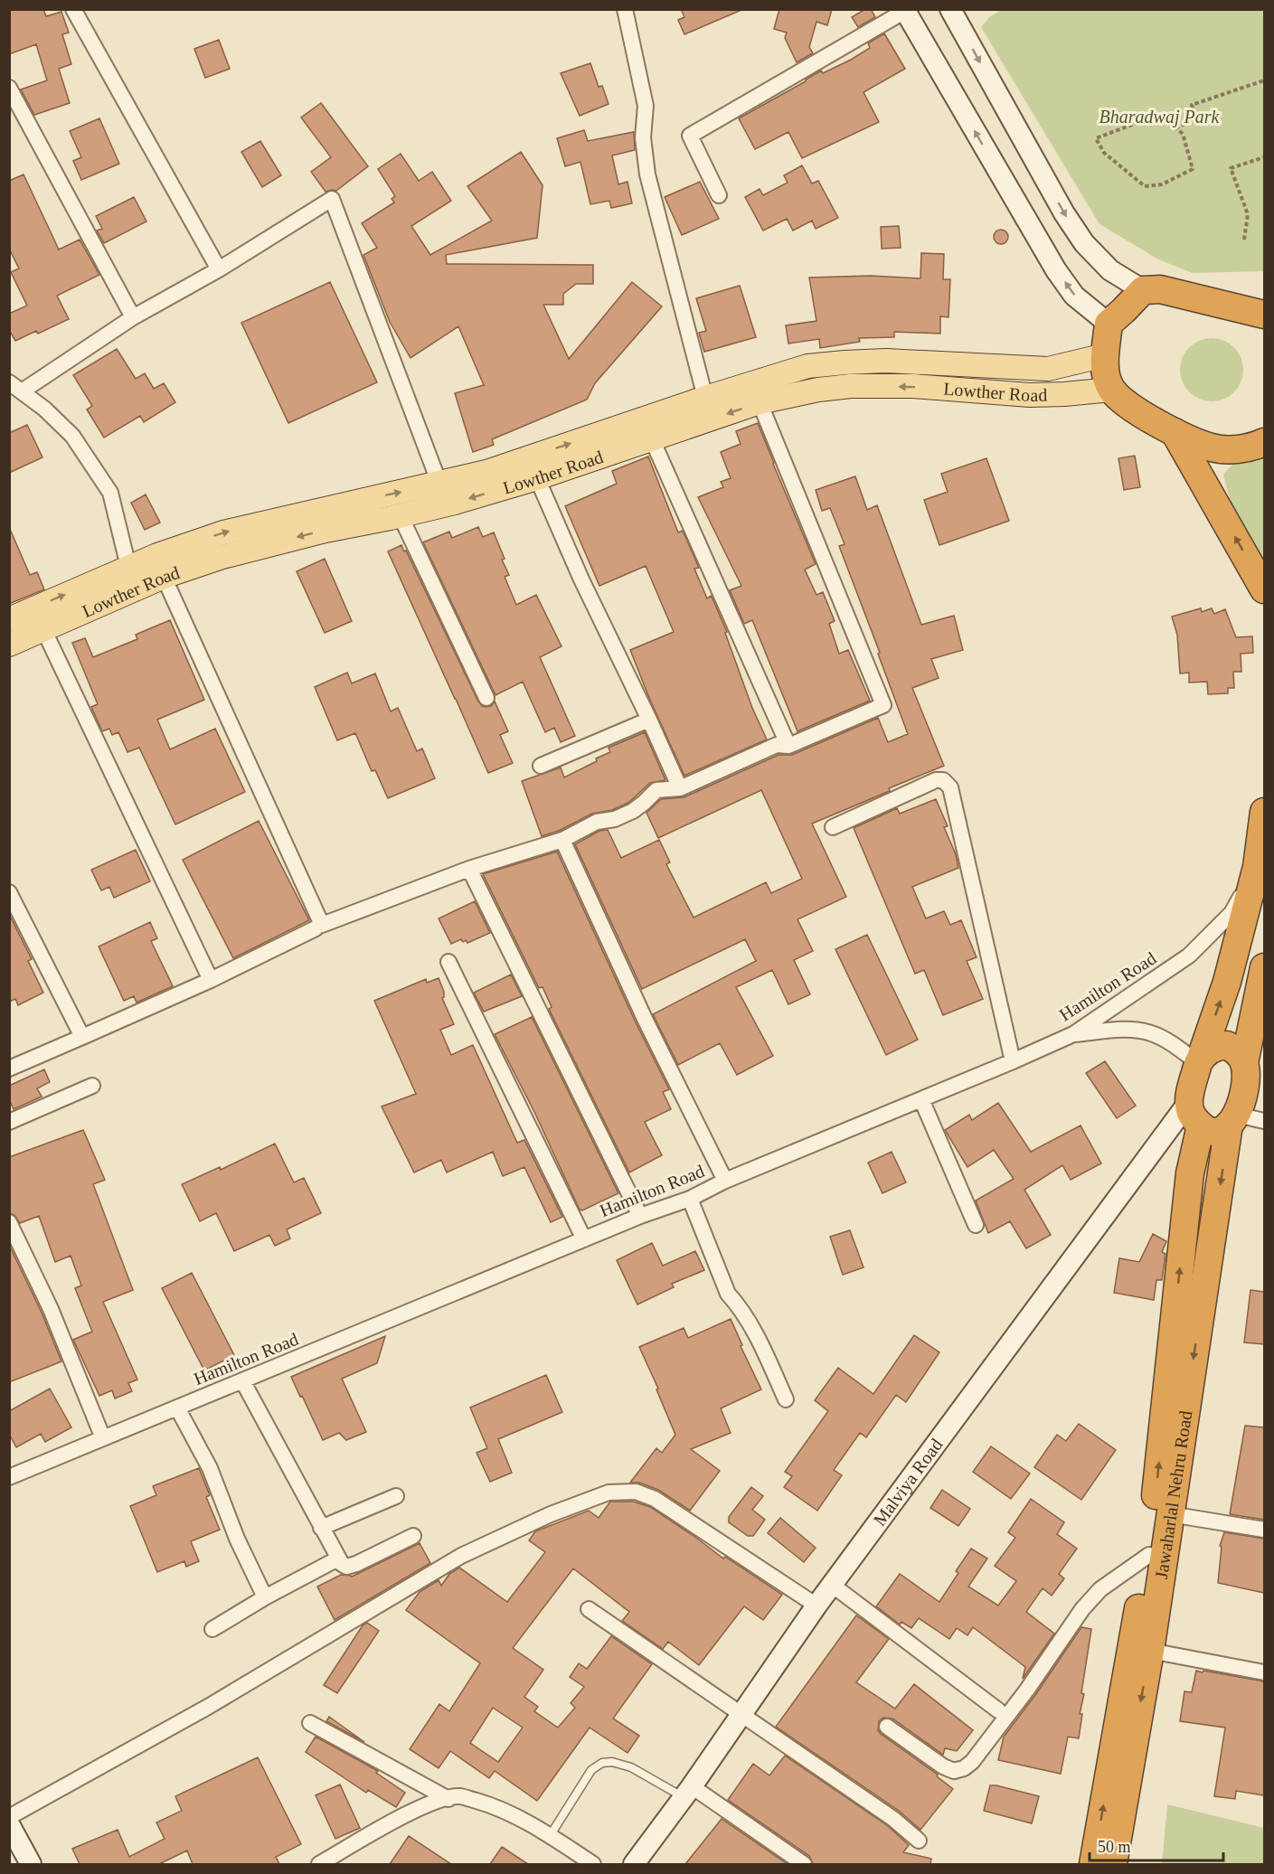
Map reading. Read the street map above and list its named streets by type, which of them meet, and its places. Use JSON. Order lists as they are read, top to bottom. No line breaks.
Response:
{"streets":{"highway":["Jawaharlal Nehru Road"],"main road":["Lowther Road"],"street":["Hamilton Road","Malviya Road"]},"crossings":[["Hamilton Road","Jawaharlal Nehru Road"],["Malviya Road","Jawaharlal Nehru Road"]],"parks":["Bharadwaj Park"],"scale_bar":"50 m"}
